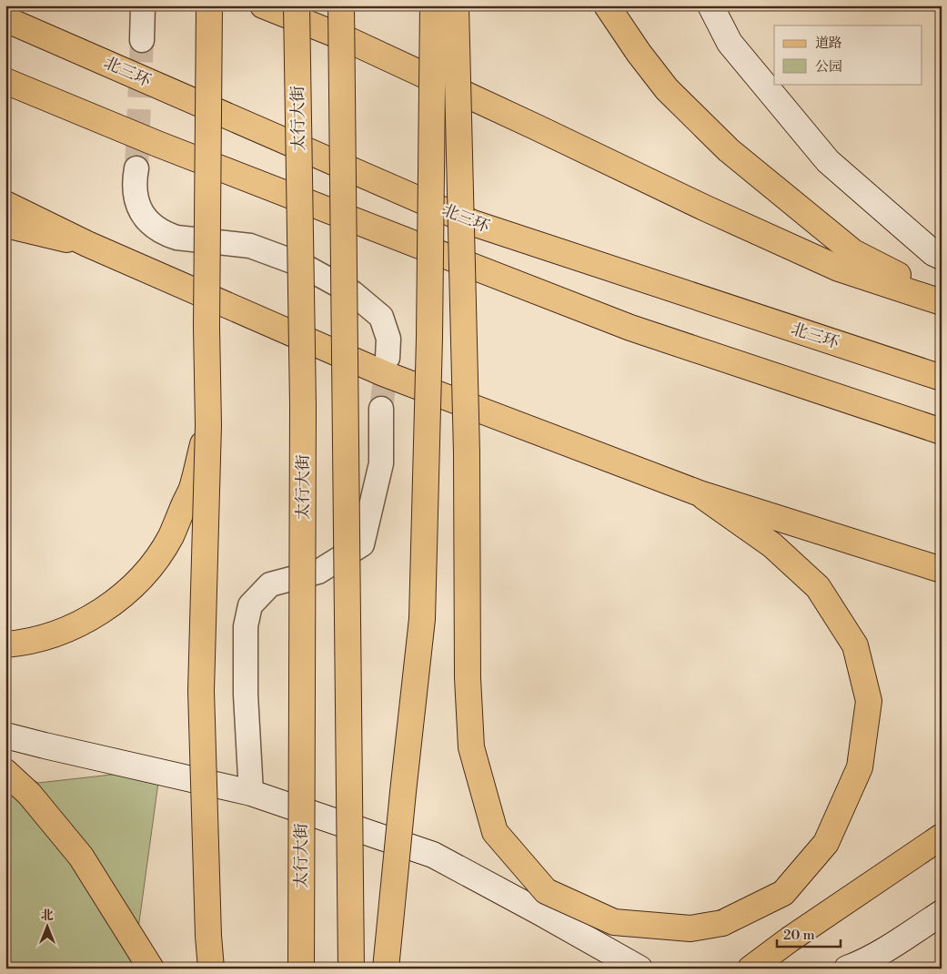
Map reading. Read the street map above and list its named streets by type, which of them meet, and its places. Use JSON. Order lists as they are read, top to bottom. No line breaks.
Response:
{"streets":{"main road":["北三环","太行大街"]},"legend":["道路","公园"],"scale_bar":"20 m","north":"top"}
